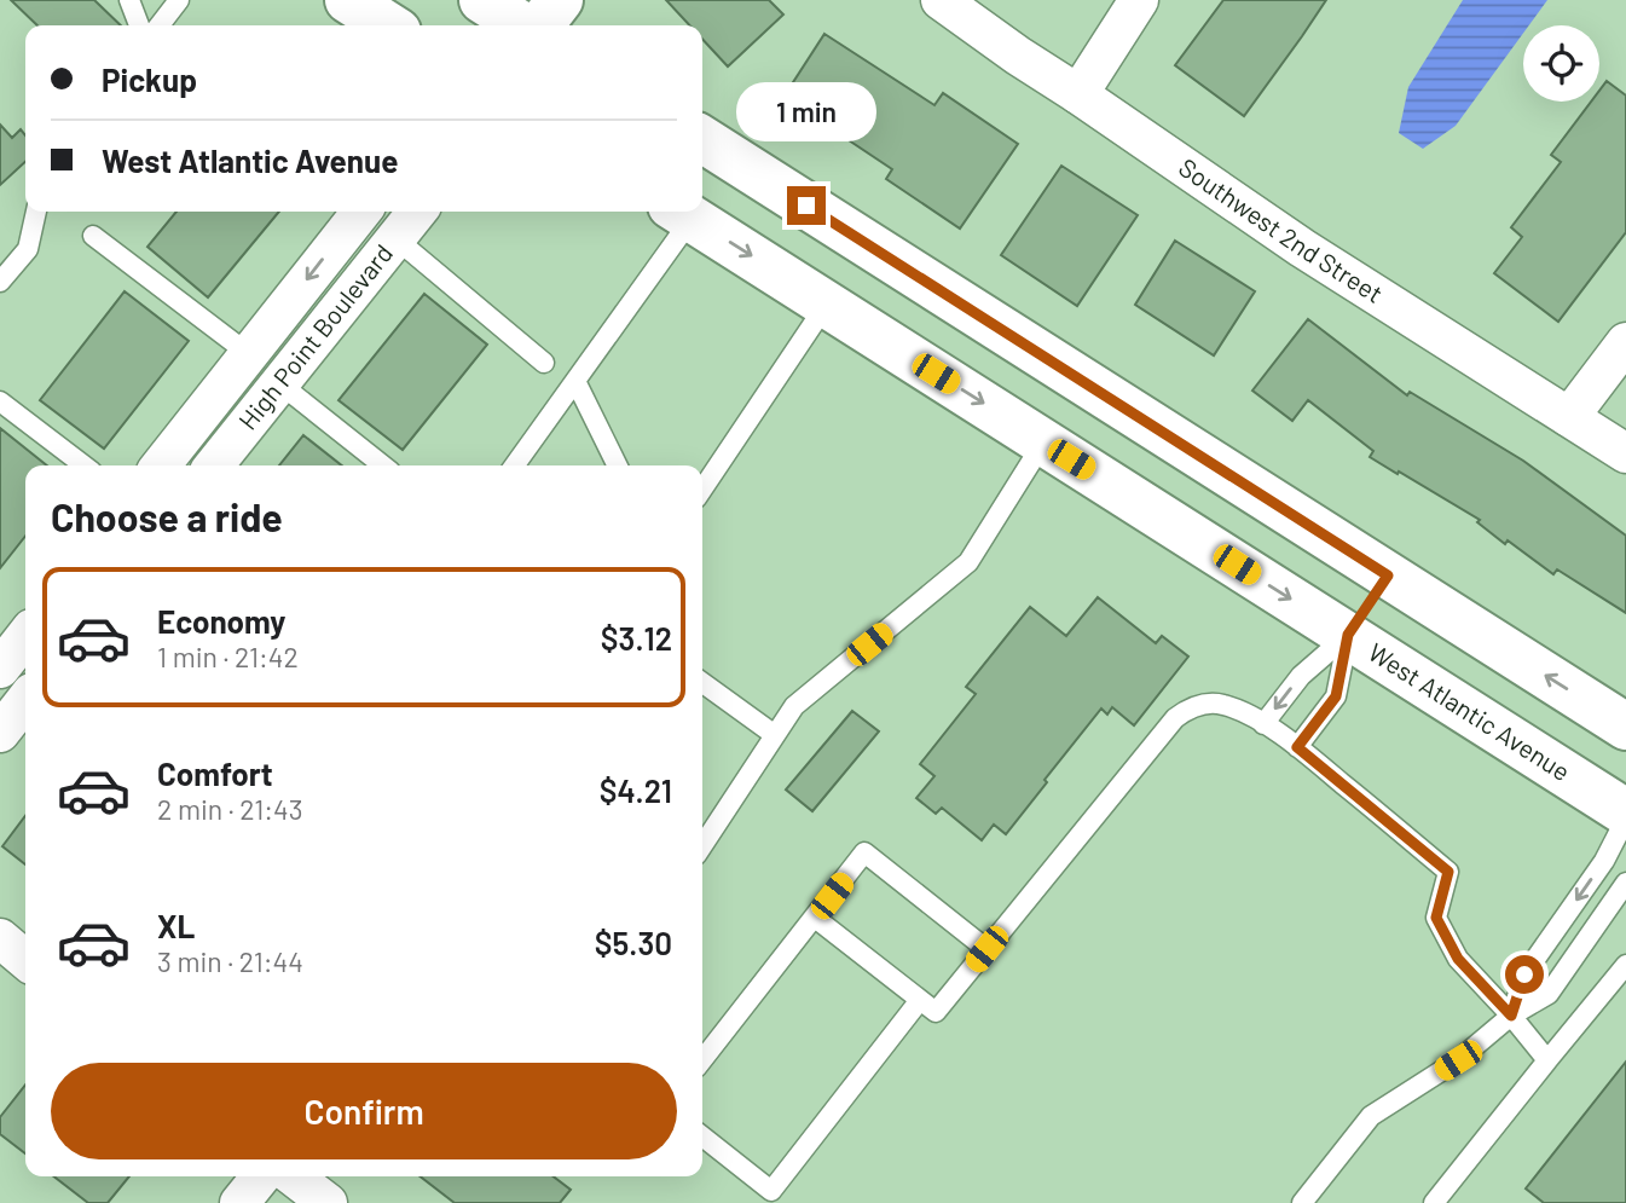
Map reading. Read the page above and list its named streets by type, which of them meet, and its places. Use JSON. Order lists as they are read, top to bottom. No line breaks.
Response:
{"streets":{"main road":["West Atlantic Avenue"],"street":["Southwest 2nd Street","High Point Boulevard"]},"page":{"banner":["Pickup","West Atlantic Avenue"],"bubble":"1 min","heading":"Choose a ride","list":[{"name":"Economy","note":"1 min · 21:42","value":"$3.12"},{"name":"Comfort","note":"2 min · 21:43","value":"$4.21"},{"name":"XL","note":"3 min · 21:44","value":"$5.30"}],"buttons":"Confirm"}}
